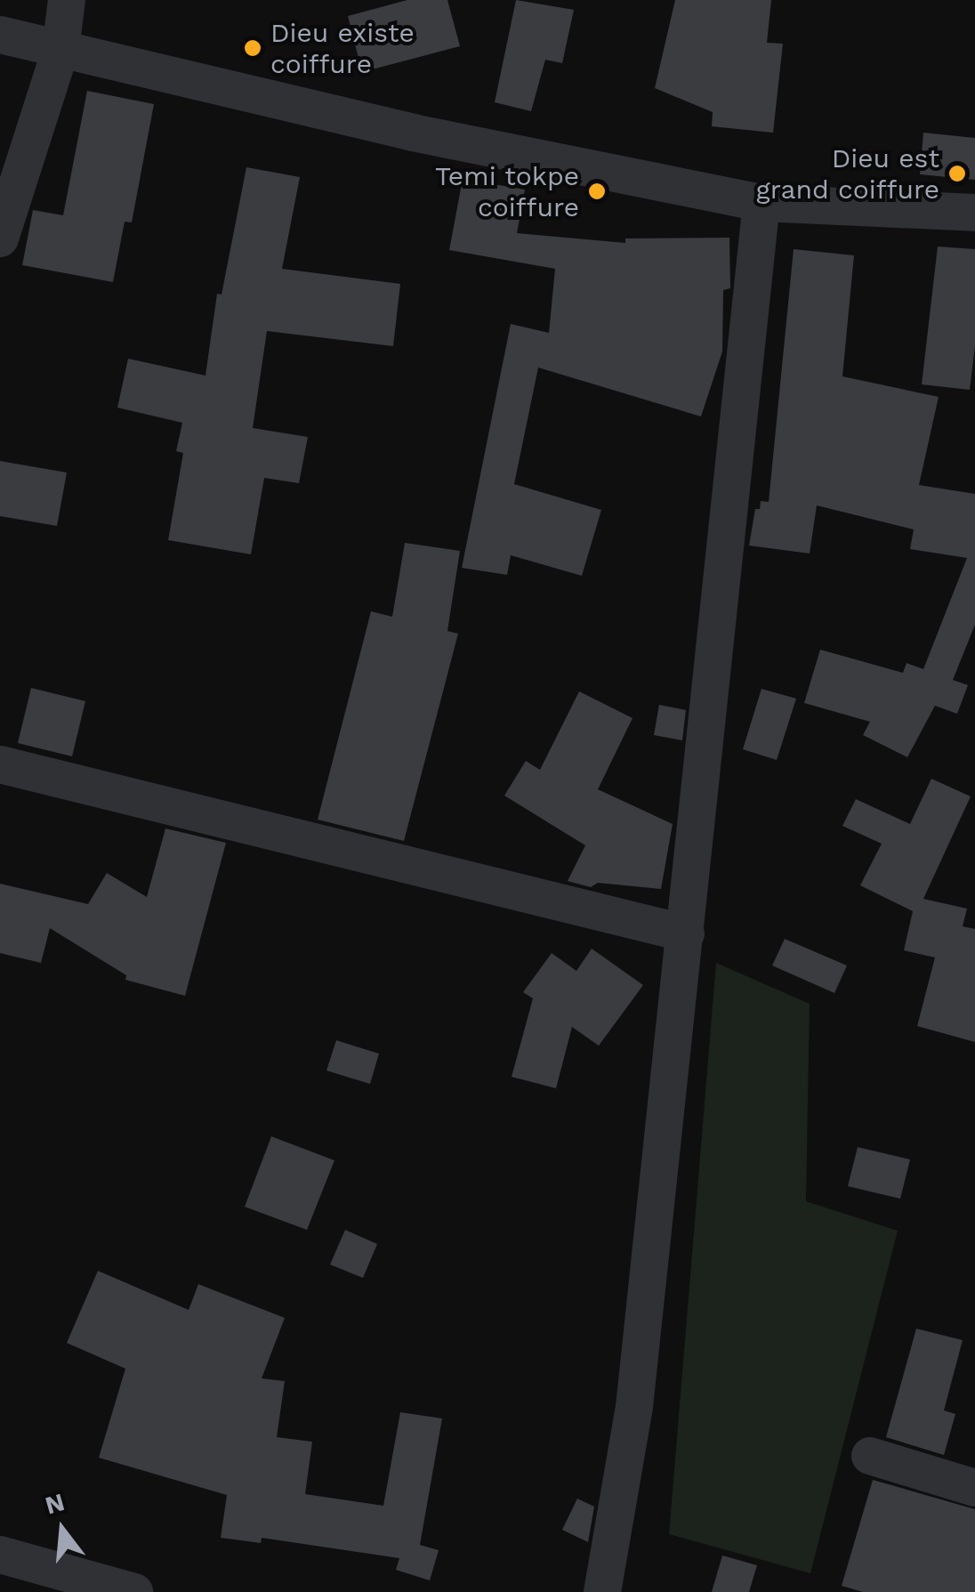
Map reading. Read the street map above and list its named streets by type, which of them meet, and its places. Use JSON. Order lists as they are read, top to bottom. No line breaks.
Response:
{"places":["Dieu existe coiffure","Dieu est grand coiffure","Temi tokpe coiffure"],"north":"top"}
